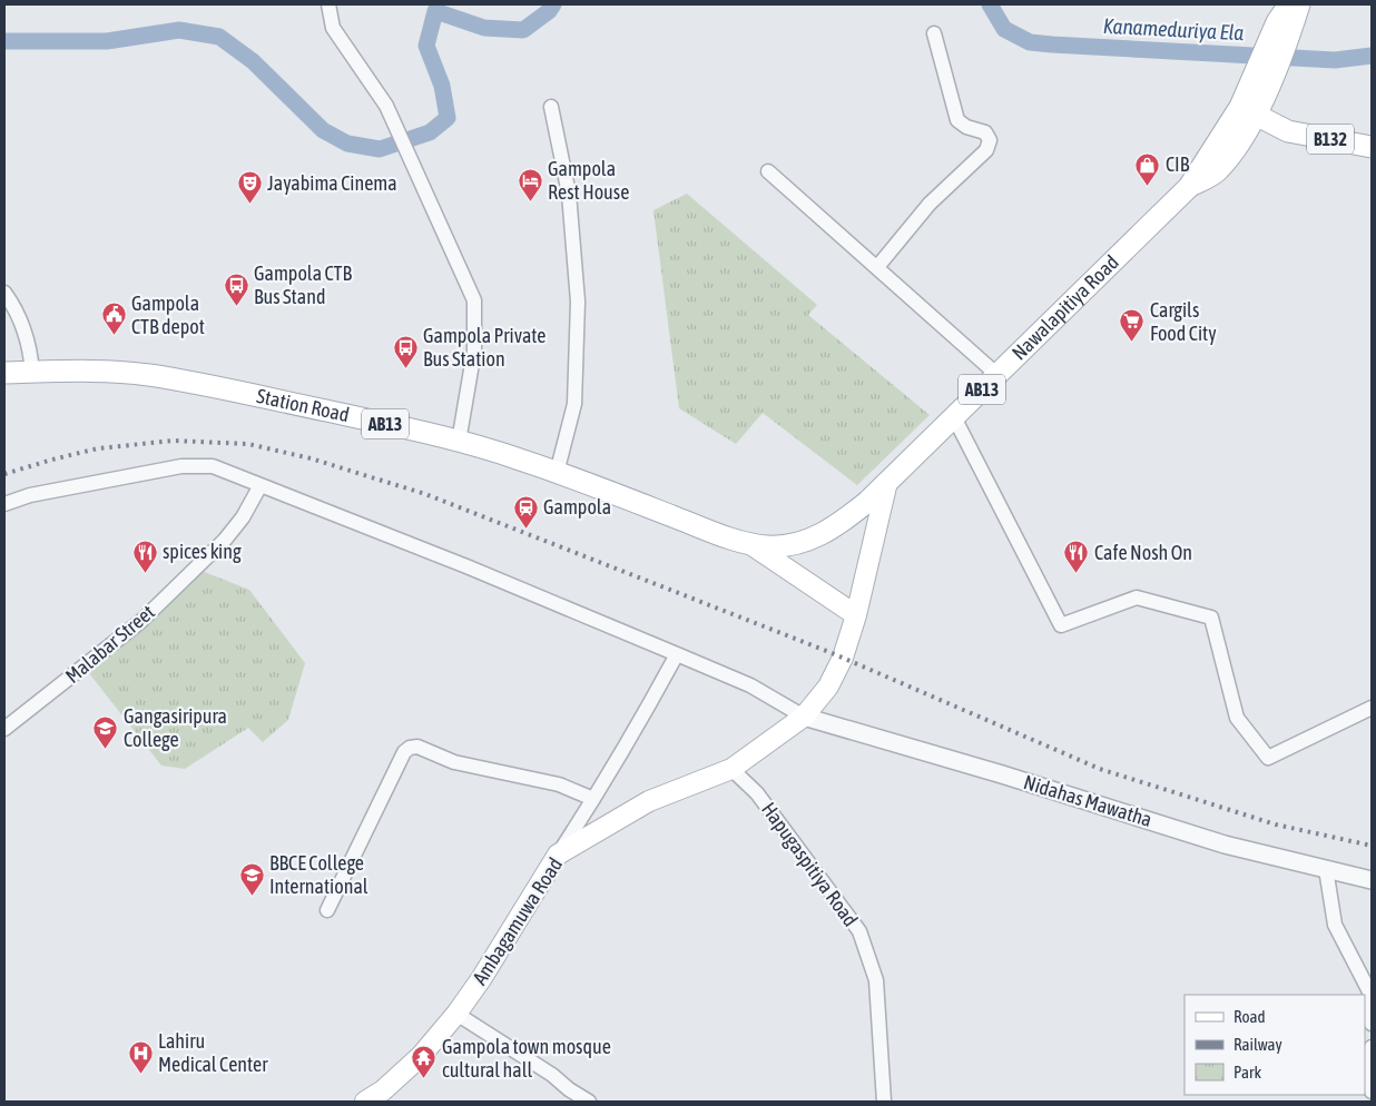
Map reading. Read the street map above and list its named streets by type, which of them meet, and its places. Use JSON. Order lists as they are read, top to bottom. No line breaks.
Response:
{"streets":{"main road":["B132","Nawalapitiya Road","AB13","Station Road","Ambagamuwa Road"],"street":["Malabar Street","Nidahas Mawatha","Hapugaspitiya Road"]},"crossings":[["B132","Nawalapitiya Road"],["Nawalapitiya Road","Station Road"],["Hapugaspitiya Road","Ambagamuwa Road"]],"water":["Kanameduriya Ela"],"places":{"shop":["CIB"],"hotel":["Gampola Rest House"],"theatre":["Jayabima Cinema"],"bus stop":["Gampola CTB Bus Stand","Gampola Private Bus Station"],"public building":["Gampola CTB depot"],"supermarket":["Cargils Food City"],"station":["Gampola"],"restaurant":["spices king","Cafe Nosh On"],"school or university":["Gangasiripura College","BBCE College International"],"hospital":["Lahiru Medical Center"],"temple":["Gampola town mosque cultural hall"]},"legend":["Road","Railway","Park"]}
